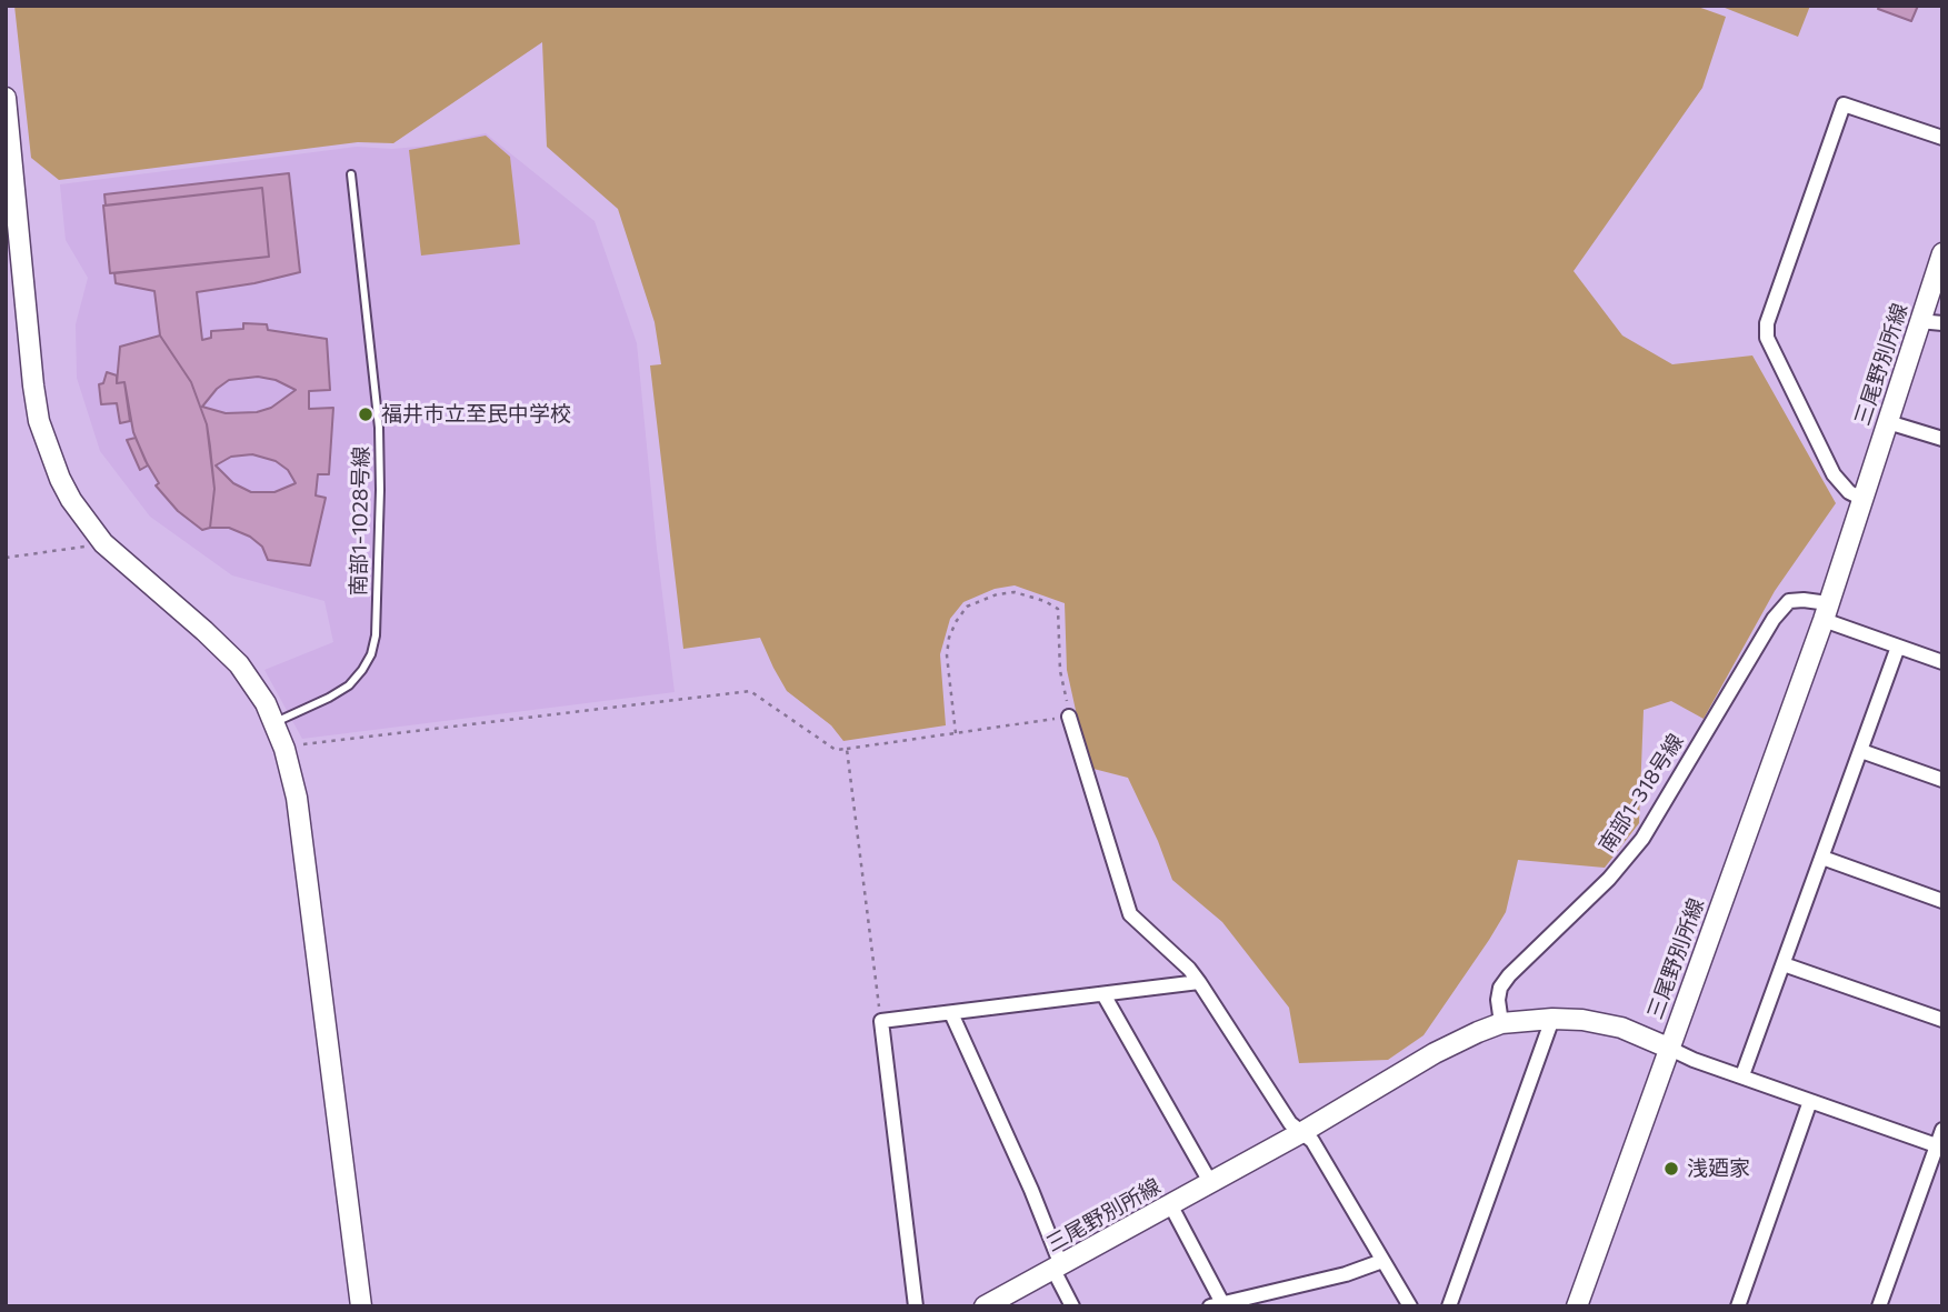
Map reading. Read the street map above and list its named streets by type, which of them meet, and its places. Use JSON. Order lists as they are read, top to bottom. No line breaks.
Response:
{"streets":{"main road":["三尾野別所線"],"street":["南部1-318号線"],"lane":["南部1-1028号線"]},"crossings":[["三尾野別所線","南部1-318号線"]],"places":["福井市立至民中学校","浅廼家"]}
